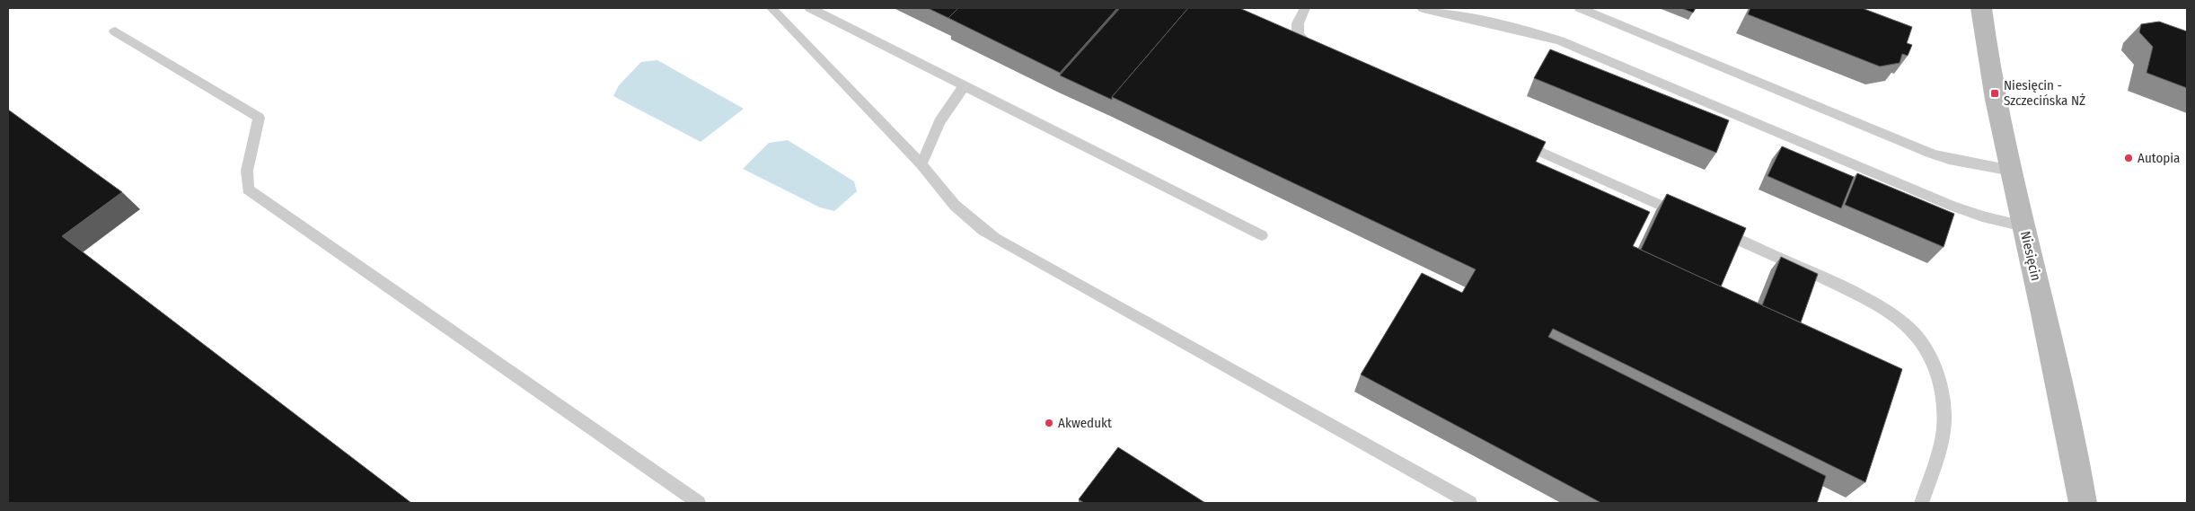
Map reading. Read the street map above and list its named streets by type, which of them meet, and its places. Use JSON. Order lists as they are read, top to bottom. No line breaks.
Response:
{"streets":{"street":["Niesięcin"]},"places":{"transit":["Niesięcin - Szczecińska NŻ"],"other":["Autopia","Akwedukt"]}}
